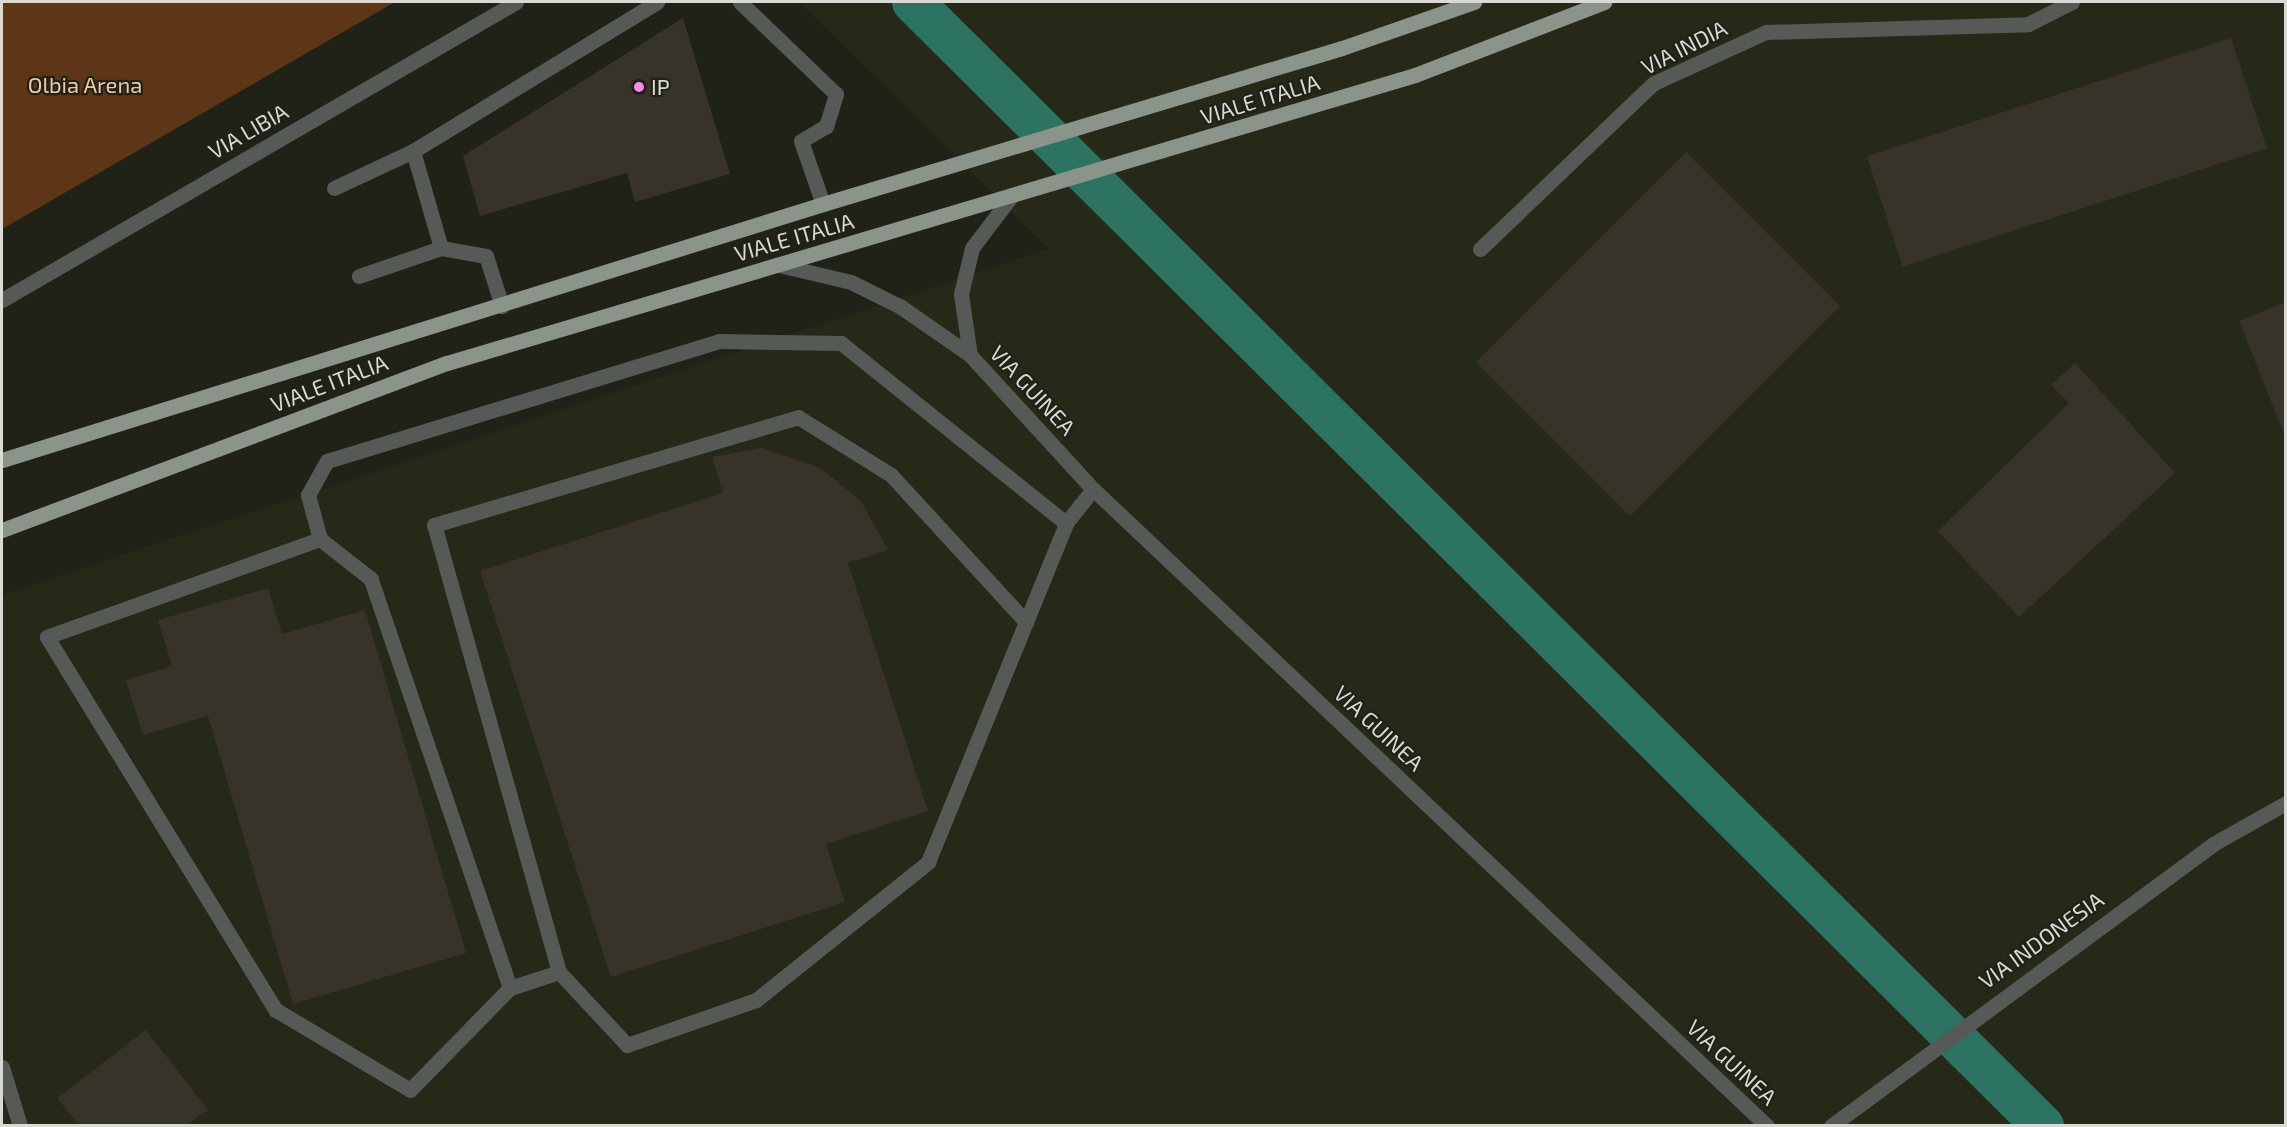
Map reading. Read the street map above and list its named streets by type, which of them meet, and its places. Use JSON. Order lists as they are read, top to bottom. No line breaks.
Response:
{"streets":{"main road":["VIALE ITALIA"],"street":["VIA INDIA","VIA LIBIA","VIA GUINEA","VIA INDONESIA"]},"crossings":[["VIALE ITALIA","VIA GUINEA"]],"parks":["Olbia Arena"],"places":["IP"]}
